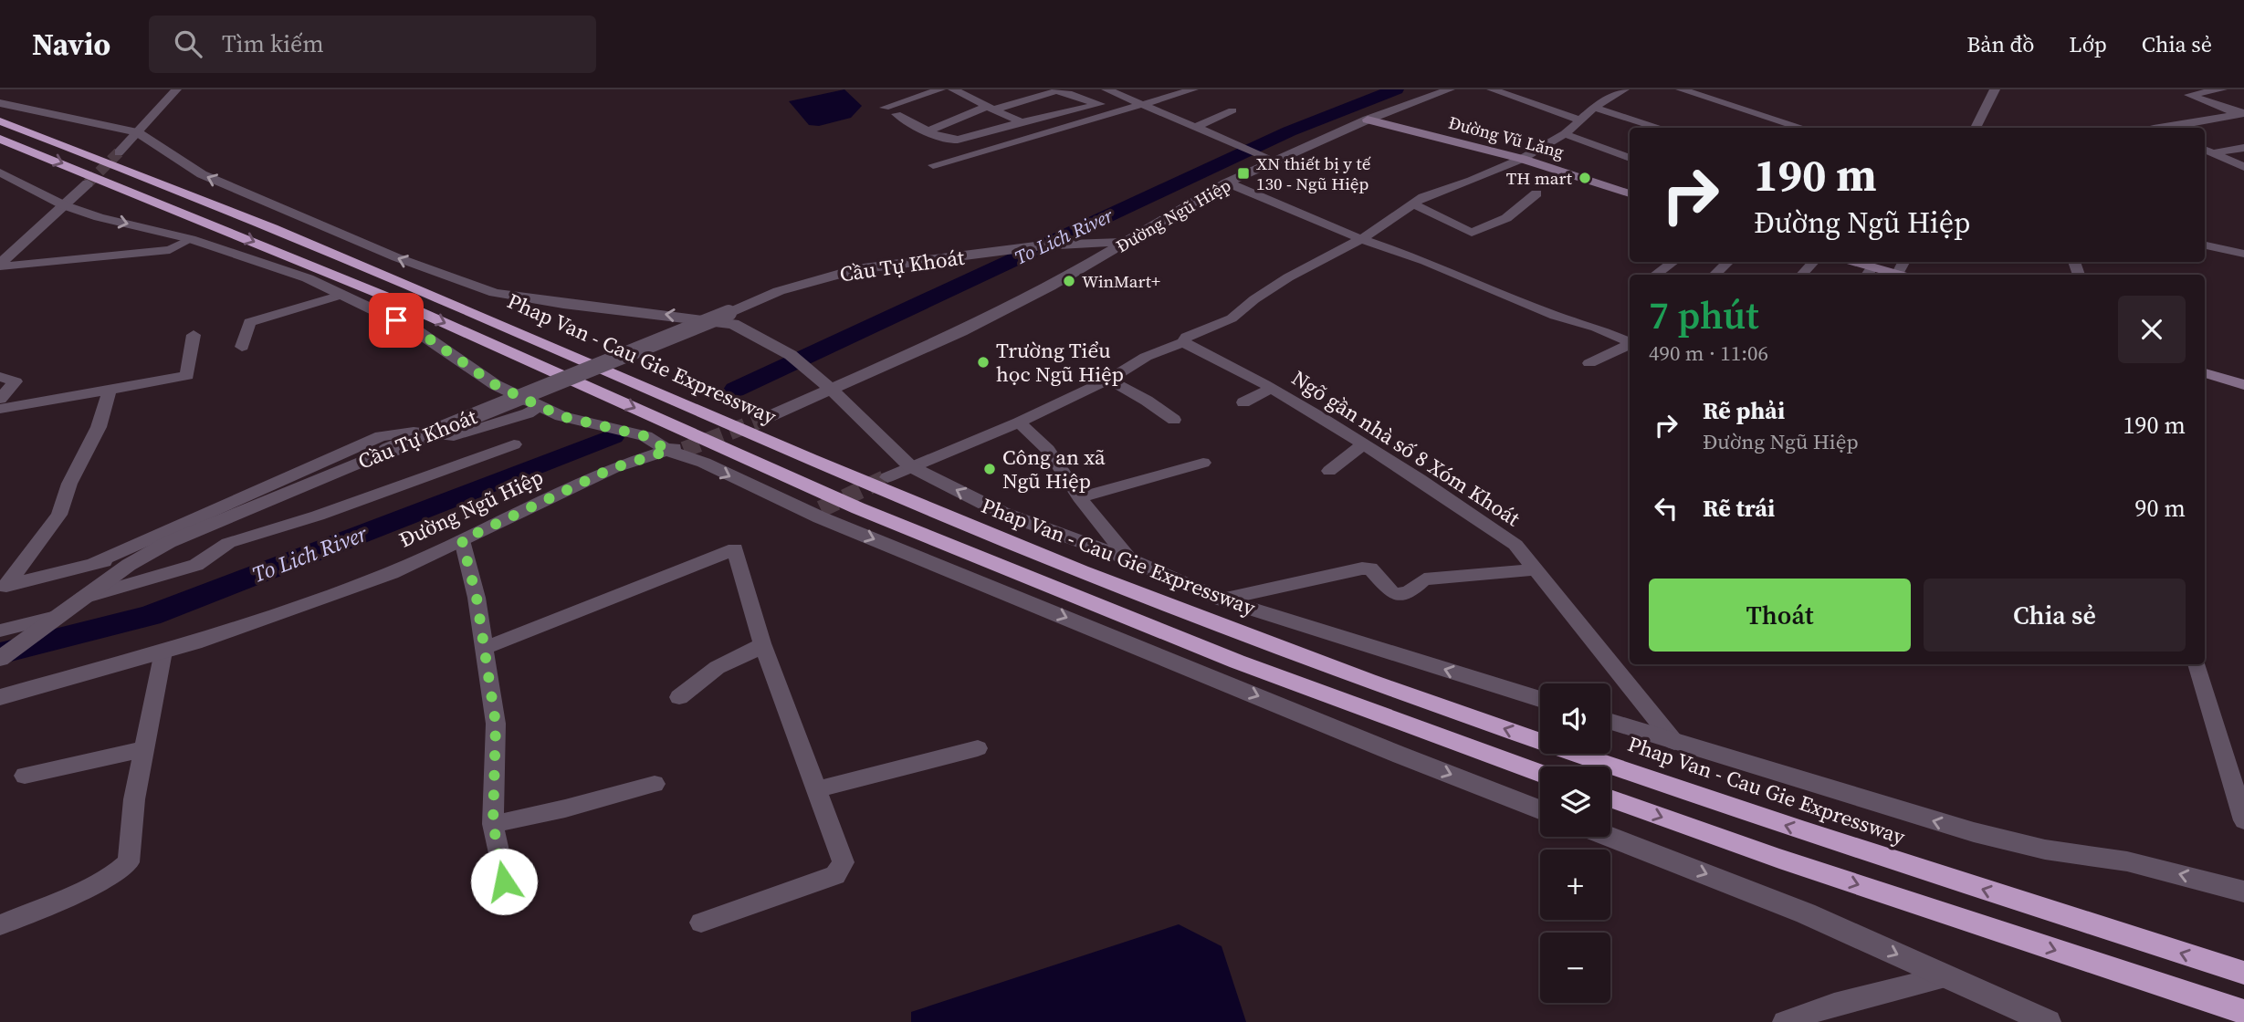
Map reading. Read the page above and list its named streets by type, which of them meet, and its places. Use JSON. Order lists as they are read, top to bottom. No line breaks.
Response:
{"streets":{"highway":["Phap Van - Cau Gie Expressway"],"main road":["Đường Vũ Lăng"],"street":["Đường Ngũ Hiệp","Cầu Tự Khoát","Ngõ gần nhà số 8 Xóm Khoát"]},"crossings":[["Đường Vũ Lăng","Đường Ngũ Hiệp"],["Đường Ngũ Hiệp","Cầu Tự Khoát"]],"water":["To Lich River"],"places":{"transit":["XN thiết bị y tế 130 - Ngũ Hiệp"],"other":["TH mart","WinMart+","Trường Tiểu học Ngũ Hiệp","Công an xã Ngũ Hiệp"]},"page":{"header":"Navio","search":"Tìm kiếm","nav":["Bản đồ","Lớp","Chia sẻ"],"turn":["190 m","Đường Ngũ Hiệp"],"heading":["7 phút","490 m · 11:06"],"list":[{"name":"Rẽ phải","note":"Đường Ngũ Hiệp","value":"190 m"},{"name":"Rẽ trái","value":"90 m"}],"buttons":["Thoát","Chia sẻ"],"map_buttons":["+","−"]}}
